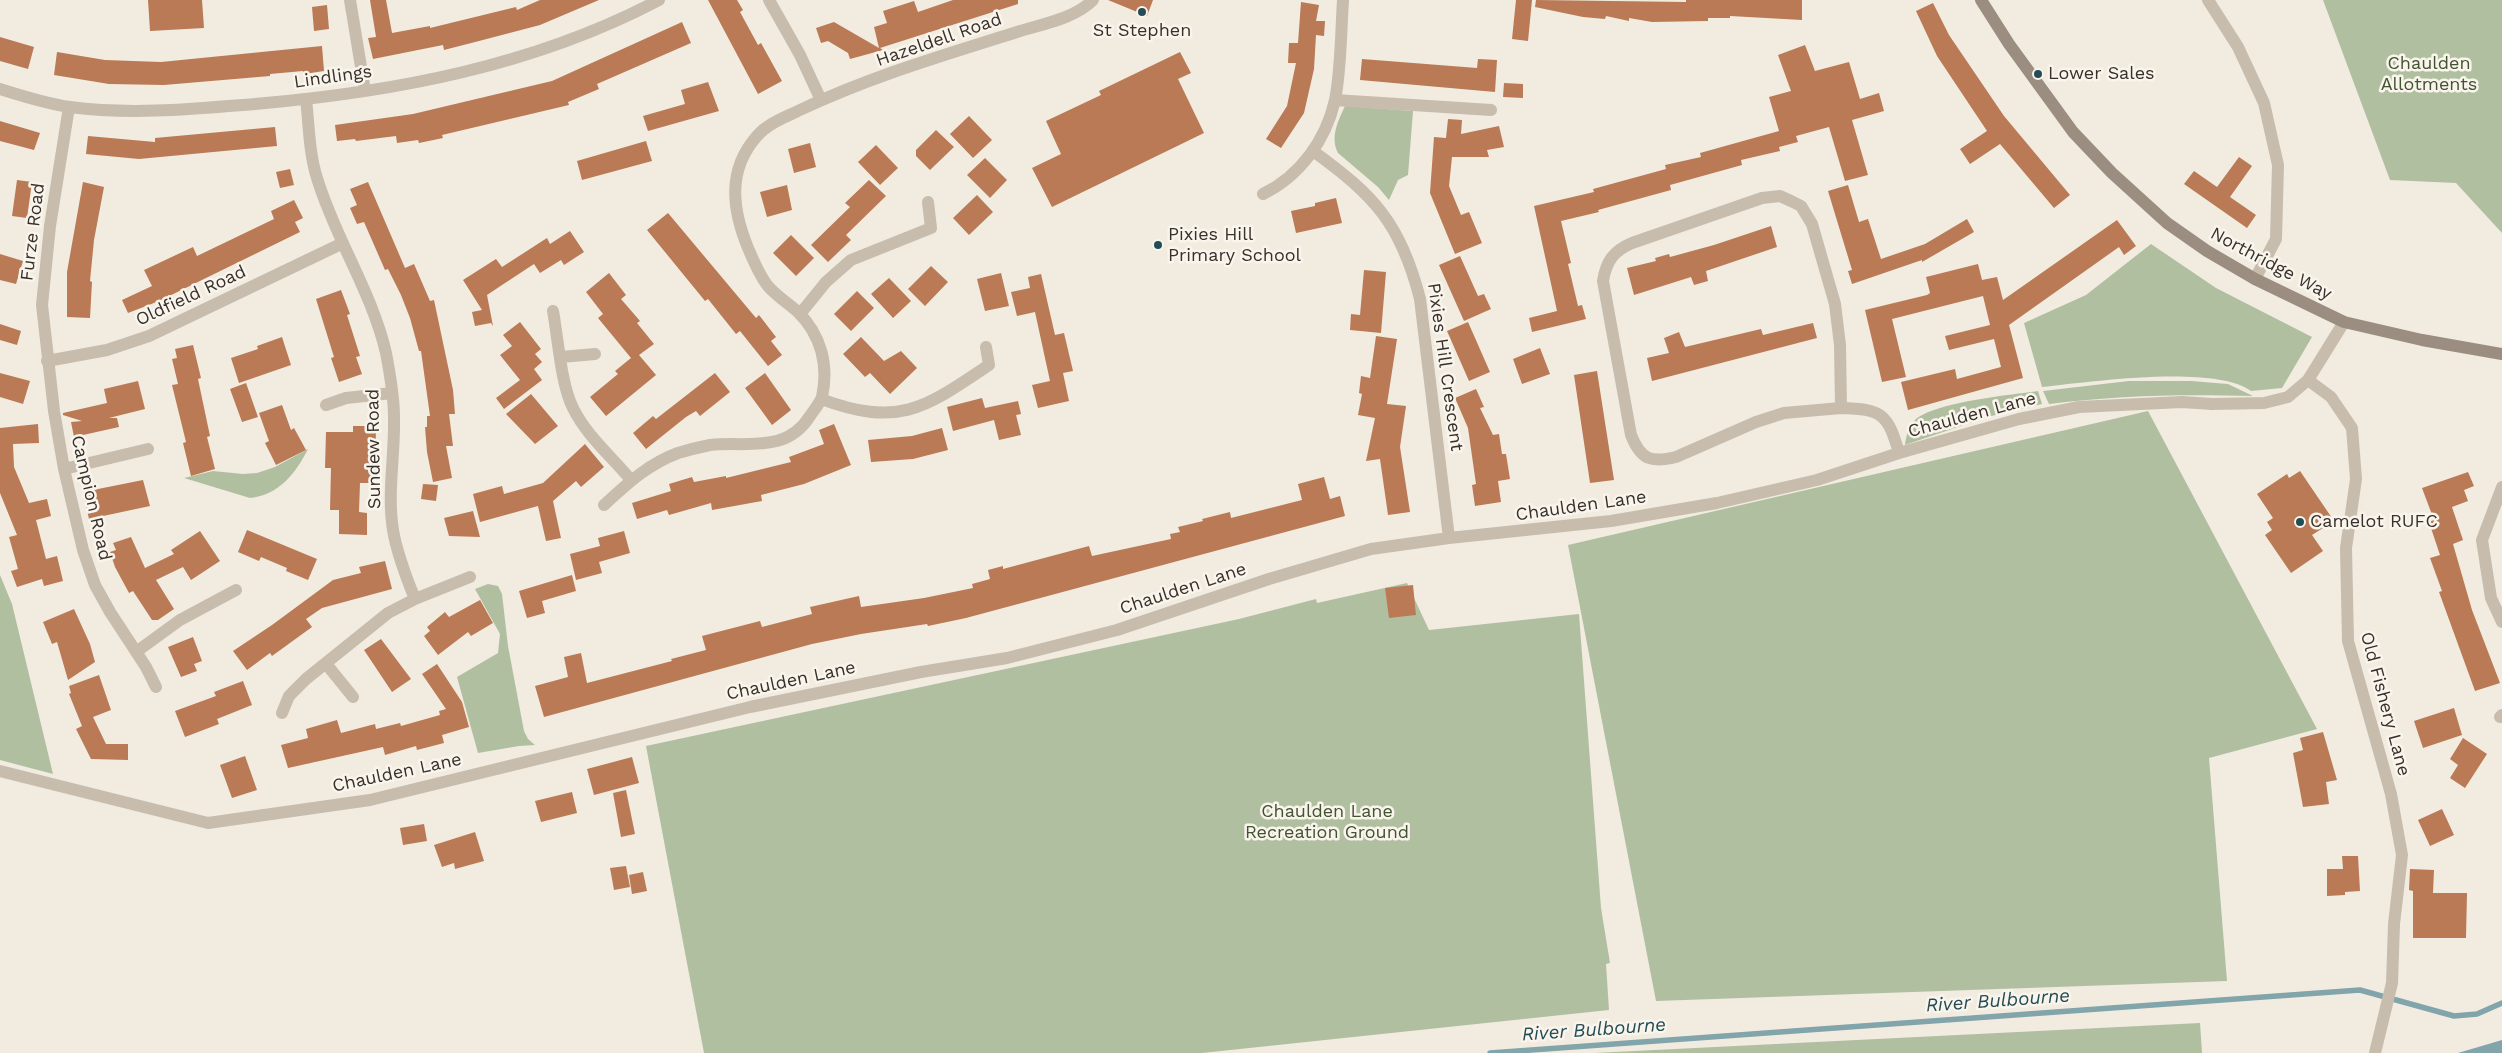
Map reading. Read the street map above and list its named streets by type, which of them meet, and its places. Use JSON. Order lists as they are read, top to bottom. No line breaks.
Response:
{"streets":{"street":["Hazeldell Road","Lindlings","Furze Road","Northridge Way","Oldfield Road","Pixies Hill Crescent","Chaulden Lane","Sundew Road","Campion Road","Old Fishery Lane"]},"crossings":[["Lindlings","Furze Road"],["Lindlings","Sundew Road"],["Furze Road","Oldfield Road"],["Furze Road","Campion Road"],["Northridge Way","Chaulden Lane"],["Oldfield Road","Sundew Road"],["Oldfield Road","Campion Road"],["Pixies Hill Crescent","Chaulden Lane"],["Chaulden Lane","Old Fishery Lane"]],"water":["River Bulbourne"],"parks":["Chaulden Allotments","Chaulden Lane Recreation Ground"],"places":["St Stephen","Lower Sales","Pixies Hill Primary School","Camelot RUFC"]}
